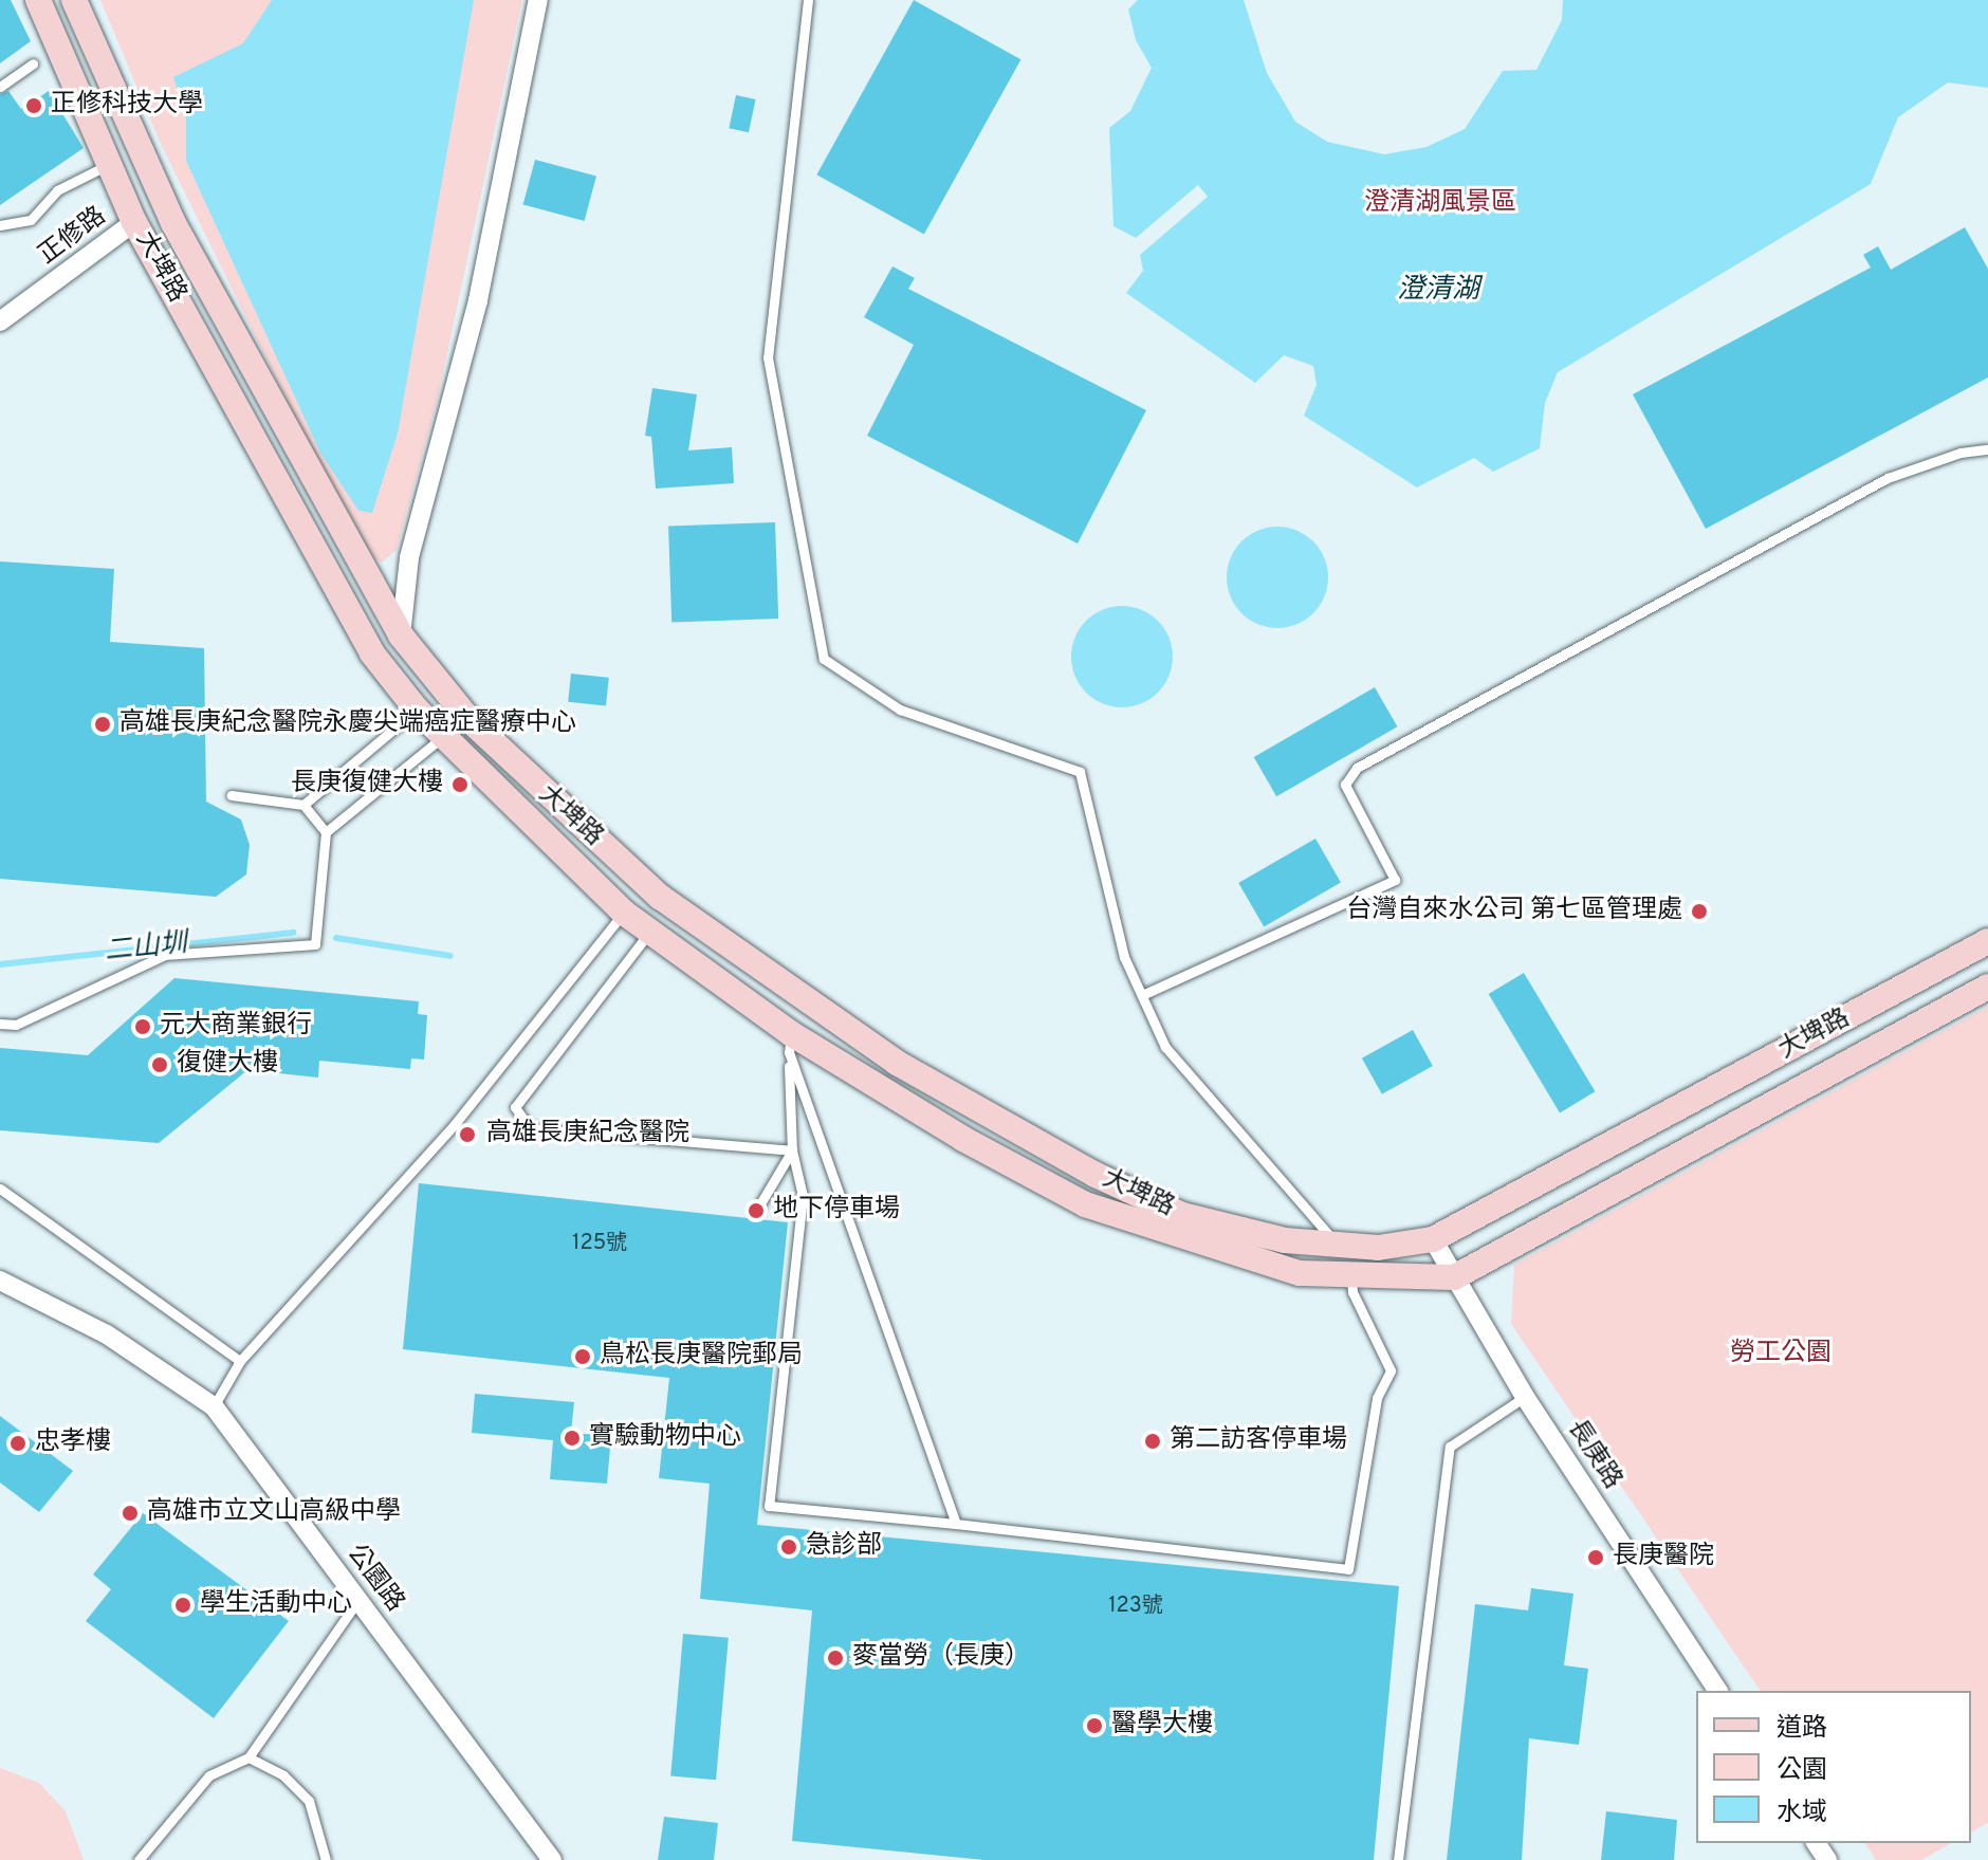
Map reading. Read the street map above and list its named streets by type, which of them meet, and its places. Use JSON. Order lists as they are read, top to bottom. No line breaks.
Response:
{"streets":{"main road":["大埤路"],"street":["正修路","長庚路","公園路"]},"crossings":[["正修路","大埤路"],["大埤路","長庚路"]],"water":["澄清湖","二山圳"],"parks":["澄清湖風景區","勞工公園"],"places":["正修科技大學","高雄長庚紀念醫院永慶尖端癌症醫療中心","長庚復健大樓","台灣自來水公司 第七區管理處","元大商業銀行","復健大樓","高雄長庚紀念醫院","地下停車場","鳥松長庚醫院郵局","實驗動物中心","第二訪客停車場","忠孝樓","高雄市立文山高級中學","急診部","長庚醫院","學生活動中心","麥當勞（長庚）","醫學大樓"],"house_numbers":["125號","123號"],"legend":["道路","公園","水域"]}
